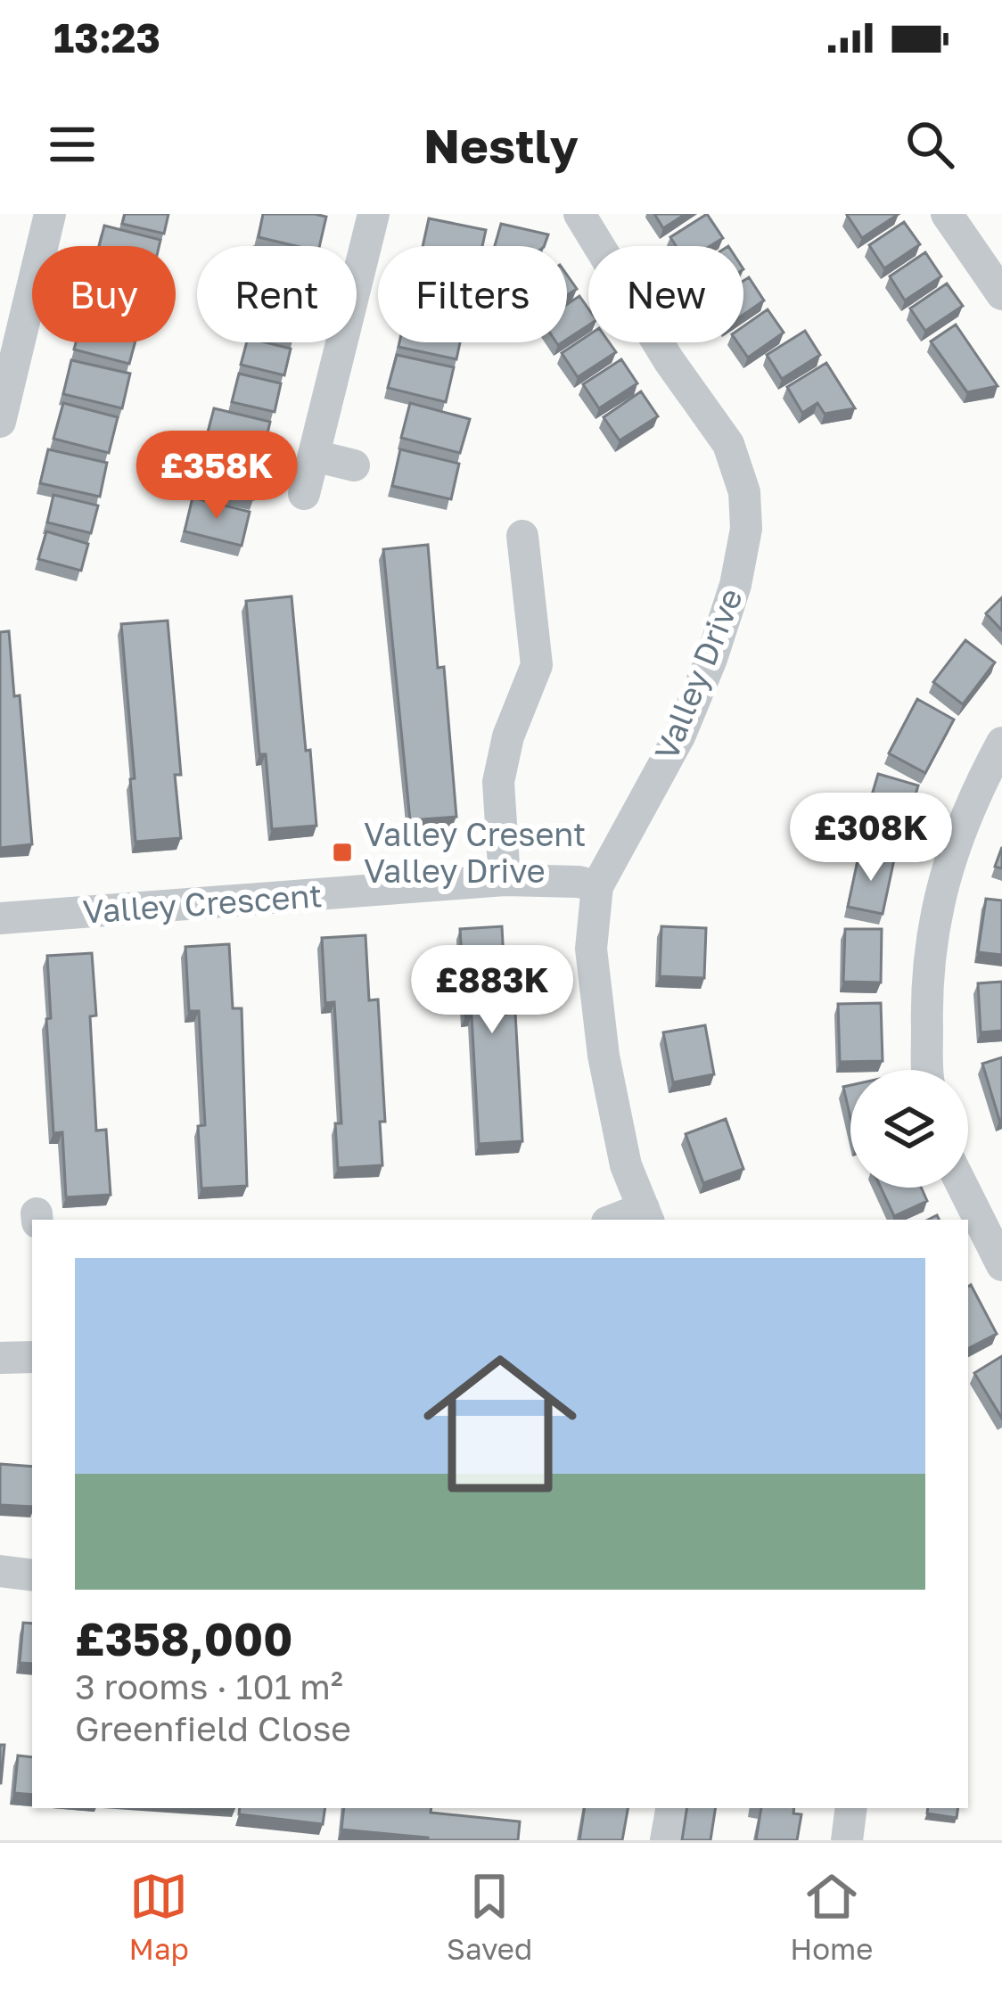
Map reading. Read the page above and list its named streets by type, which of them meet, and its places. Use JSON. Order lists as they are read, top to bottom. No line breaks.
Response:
{"streets":{"street":["Valley Drive","Valley Crescent"]},"crossings":[["Valley Drive","Valley Crescent"]],"places":{"transit":["Valley Cresent Valley Drive"]},"page":{"status":"13:23","header":"Nestly","chip":["Buy","Rent","Filters","New"],"price":["£358K","£308K","£883K"],"list":[{"name":"£358,000","note":"3 rooms · 101 m² · Greenfield Close"}],"tabs":["Map","Saved","Home"]}}
